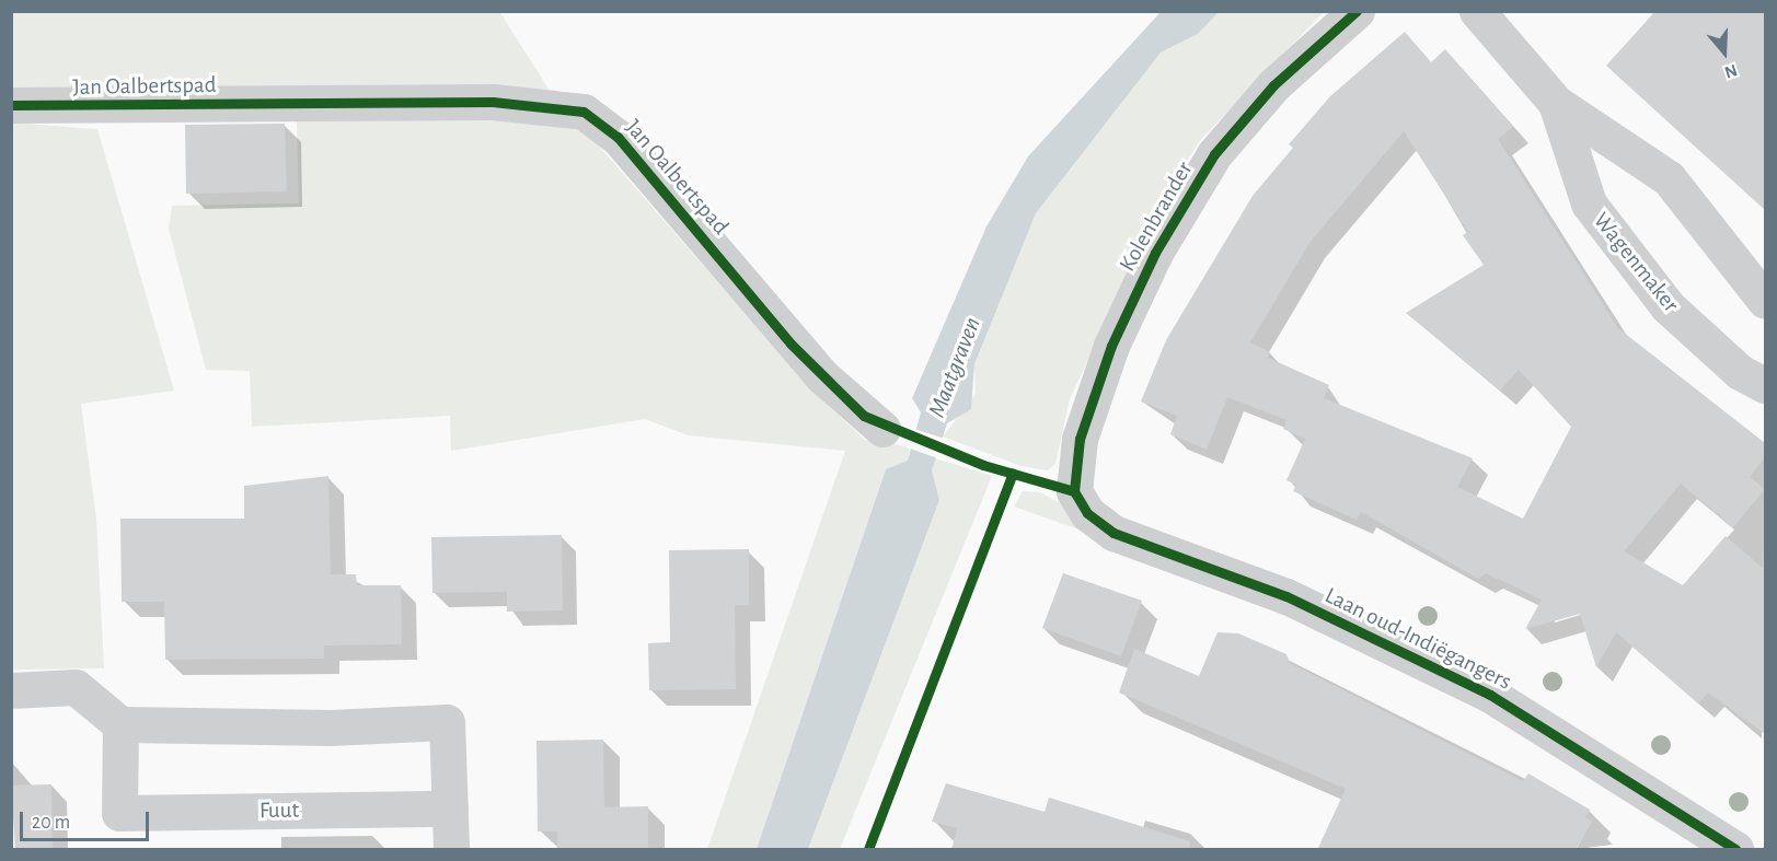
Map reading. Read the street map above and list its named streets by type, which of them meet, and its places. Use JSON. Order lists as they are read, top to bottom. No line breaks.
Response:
{"streets":{"street":["Jan Oalbertspad","Kolenbrander","Wagenmaker","Laan oud-Indiëgangers","Fuut"]},"crossings":[["Kolenbrander","Laan oud-Indiëgangers"]],"water":["Maatgraven"],"scale_bar":"20 m","north":"bottom"}
